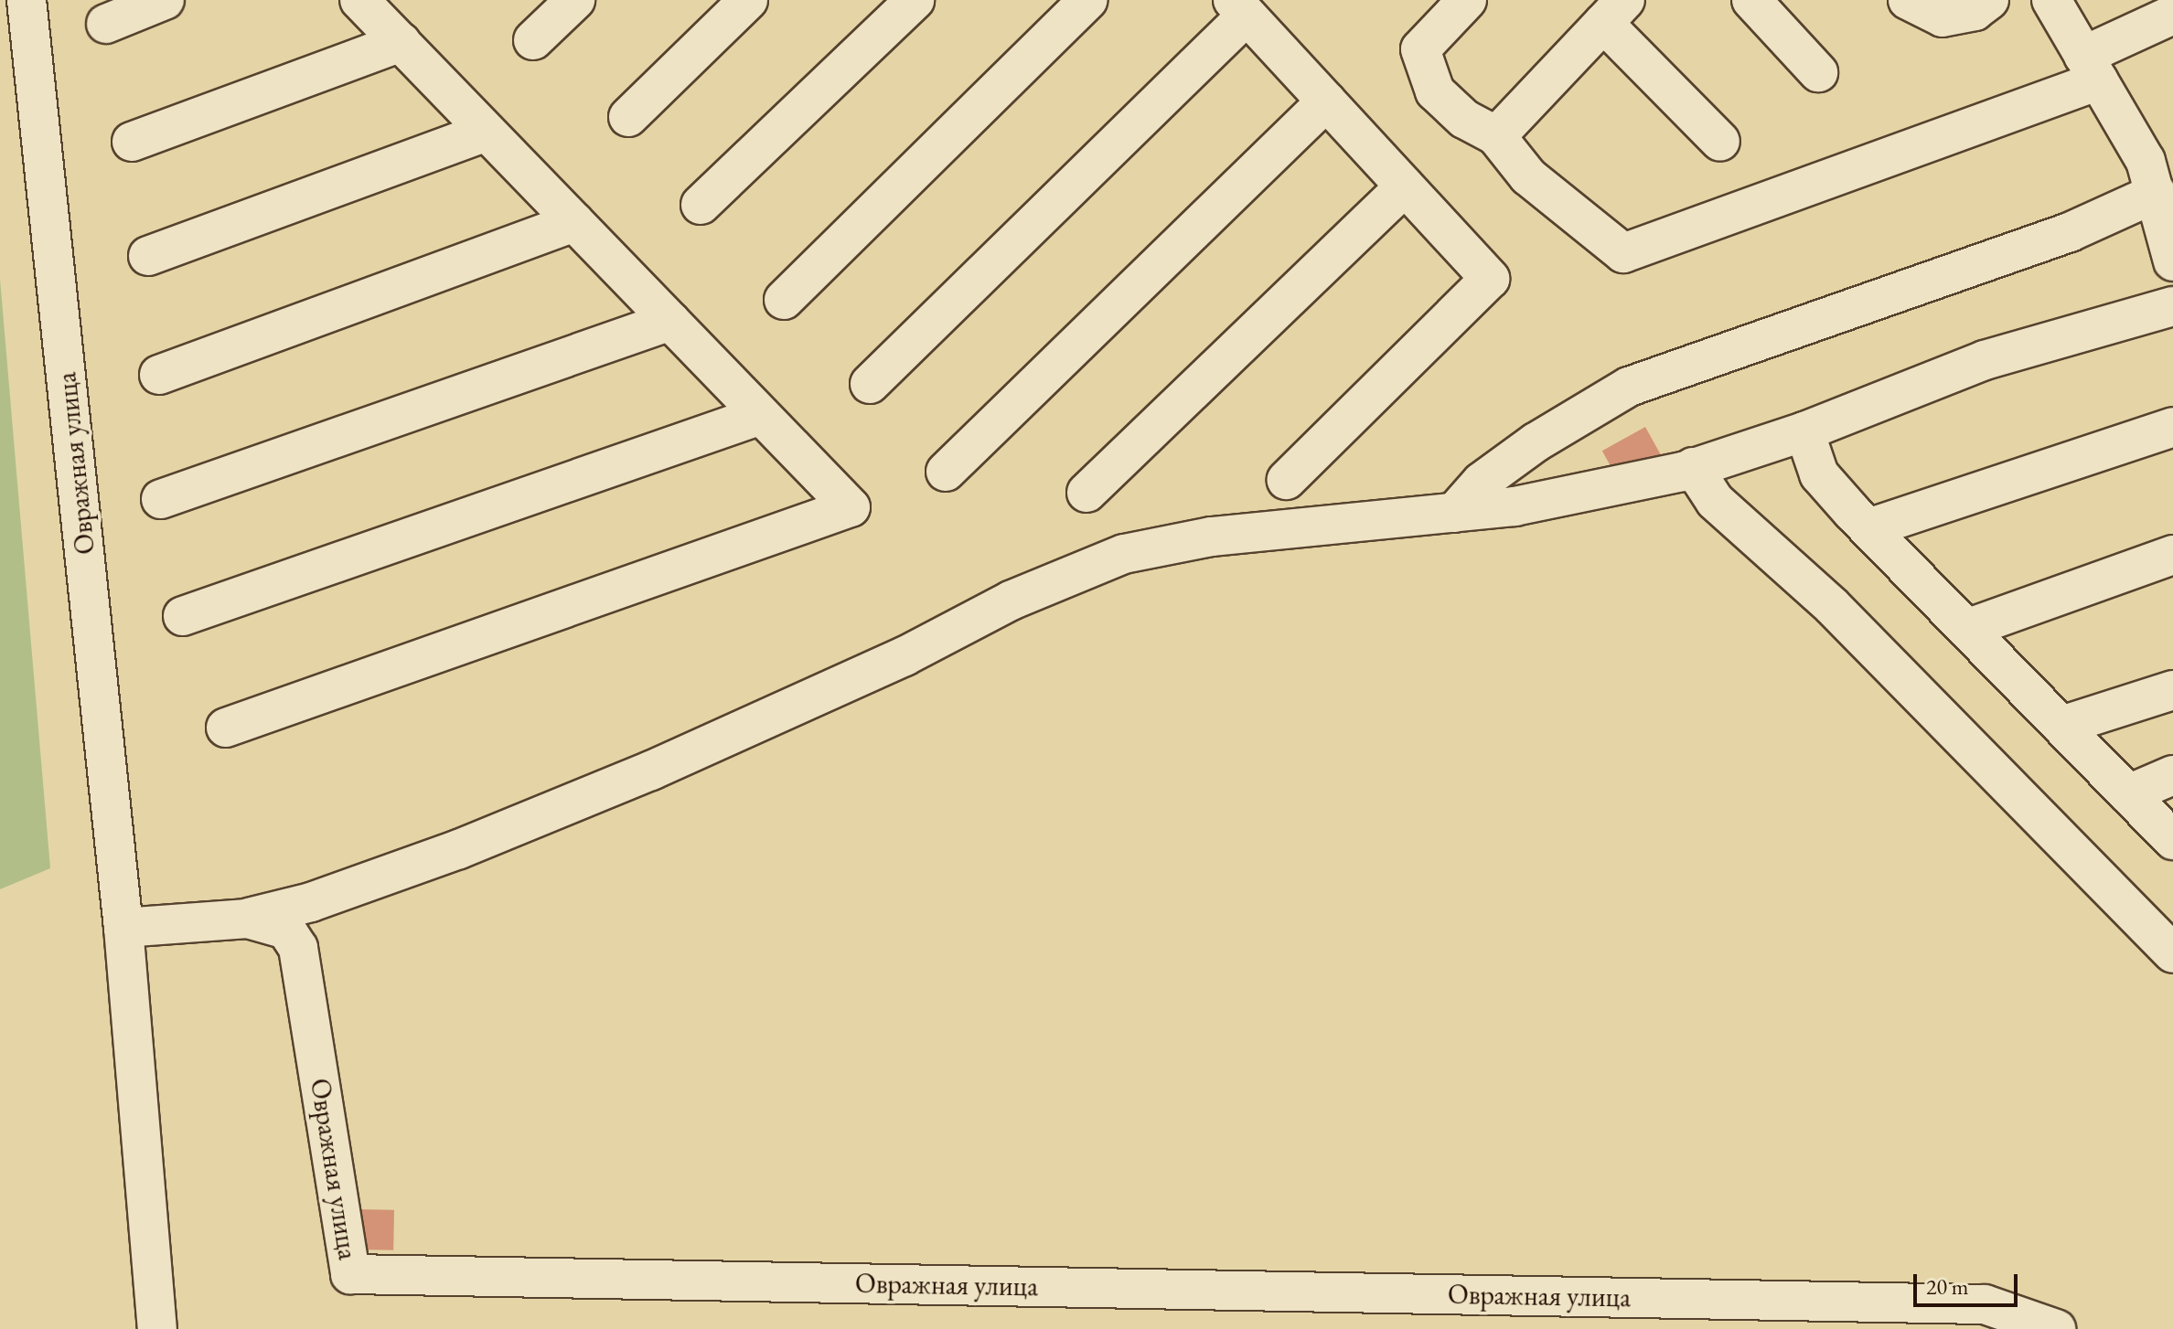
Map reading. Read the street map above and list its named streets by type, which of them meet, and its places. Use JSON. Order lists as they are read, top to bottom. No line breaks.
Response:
{"streets":{"street":["Овражная улица"]},"scale_bar":"20 m"}
